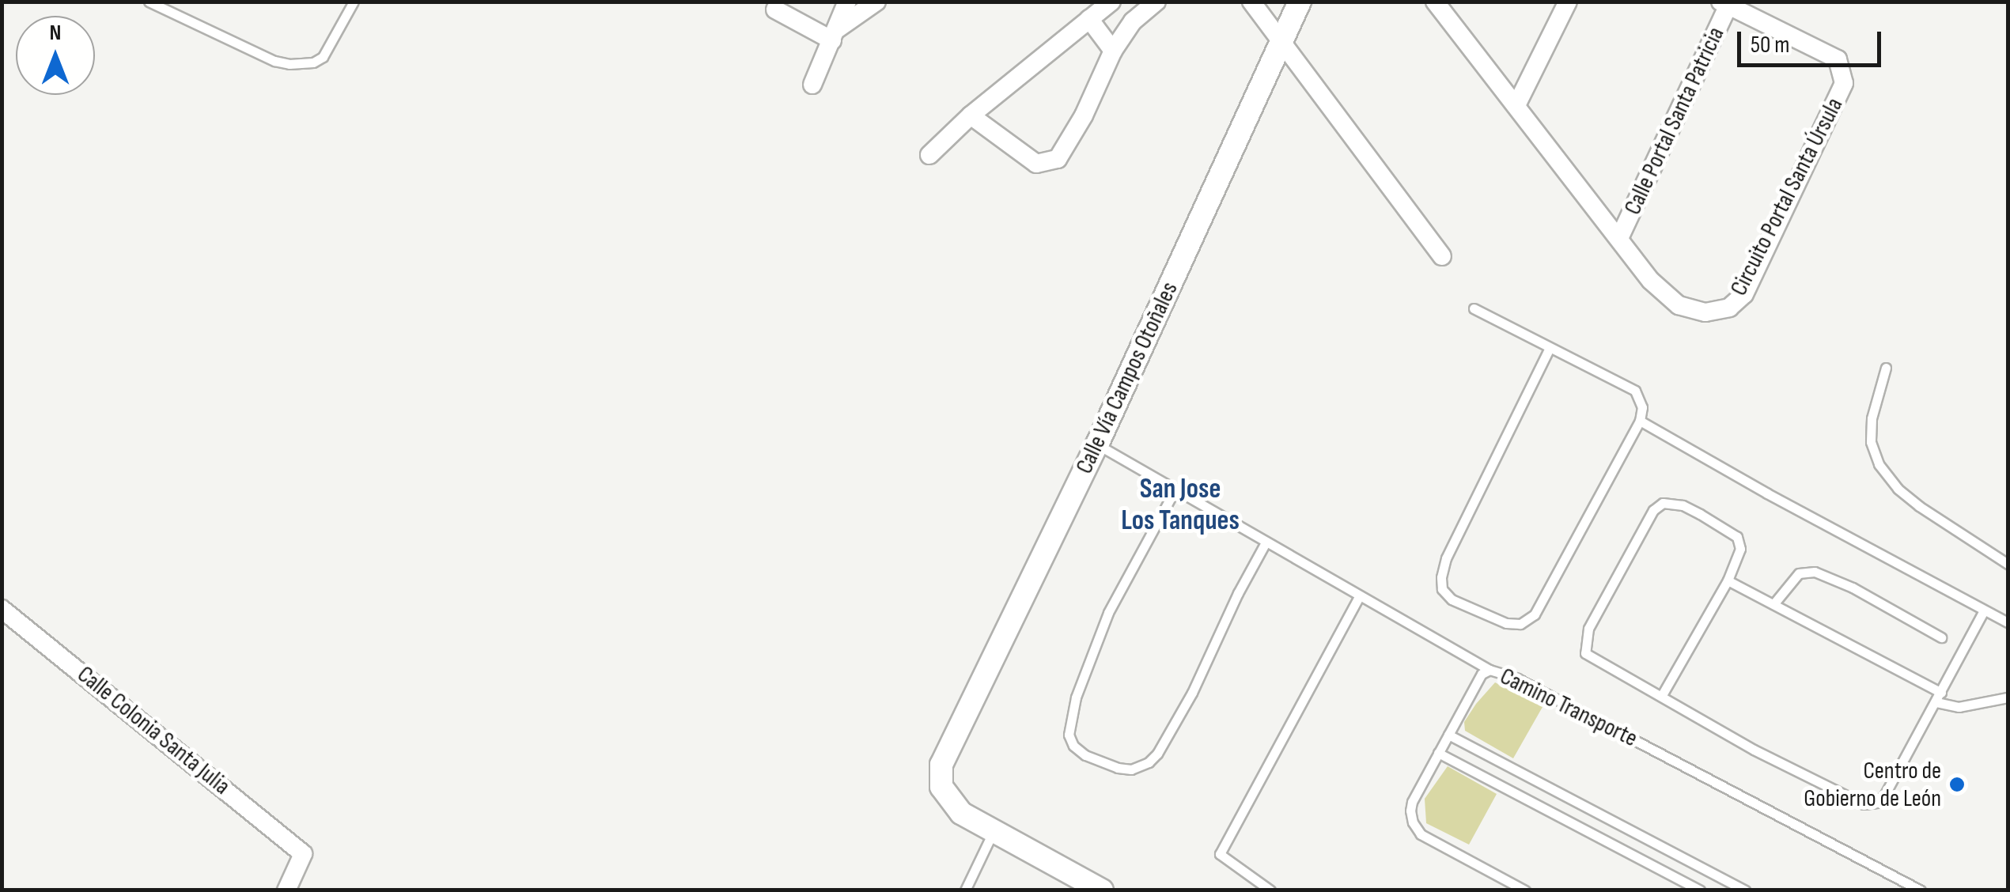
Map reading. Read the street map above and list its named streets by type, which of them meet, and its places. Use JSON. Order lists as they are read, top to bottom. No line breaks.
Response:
{"streets":{"street":["Calle Portal Santa Patricia","Circuito Portal Santa Úrsula","Calle Vía Campos Otoñales","Calle Colonia Santa Julia"],"lane":["Camino Transporte"]},"crossings":[["Calle Portal Santa Patricia","Circuito Portal Santa Úrsula"]],"districts":["San Jose Los Tanques"],"places":["Centro de Gobierno de León"],"scale_bar":"50 m","north":"top"}
